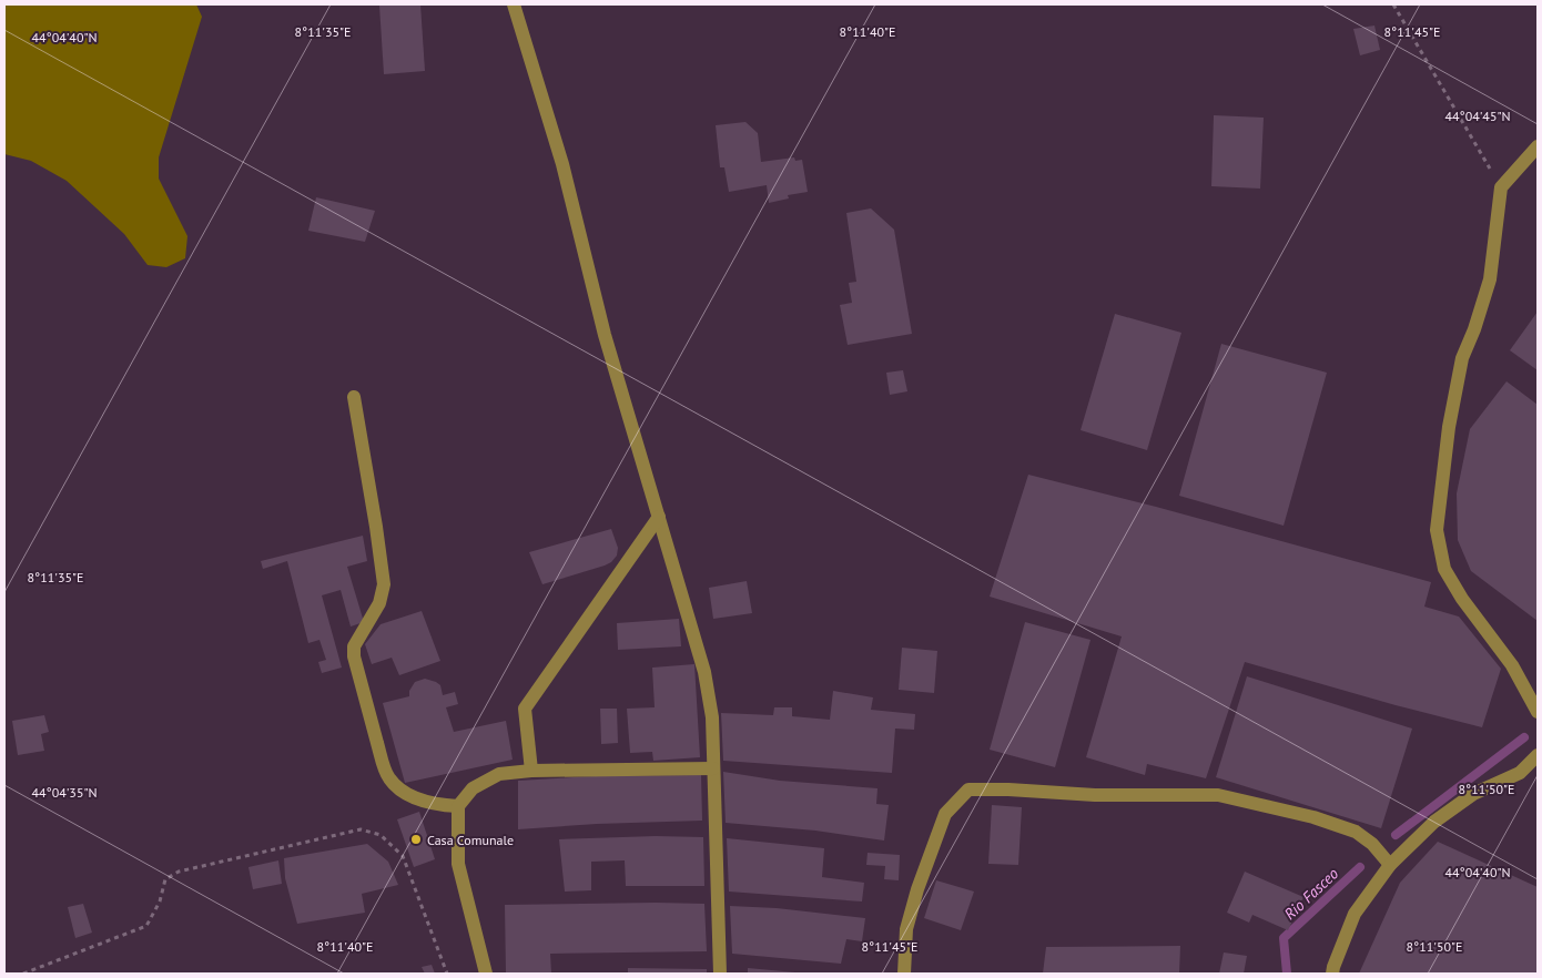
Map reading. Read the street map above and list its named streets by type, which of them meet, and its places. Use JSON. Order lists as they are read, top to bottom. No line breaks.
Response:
{"water":["Rio Fasceo"],"places":["Casa Comunale"],"coordinates":["8°11'35\"E","8°11'40\"E","8°11'45\"E","44°04'40\"N","44°04'45\"N","8°11'50\"E","44°04'35\"N"]}
